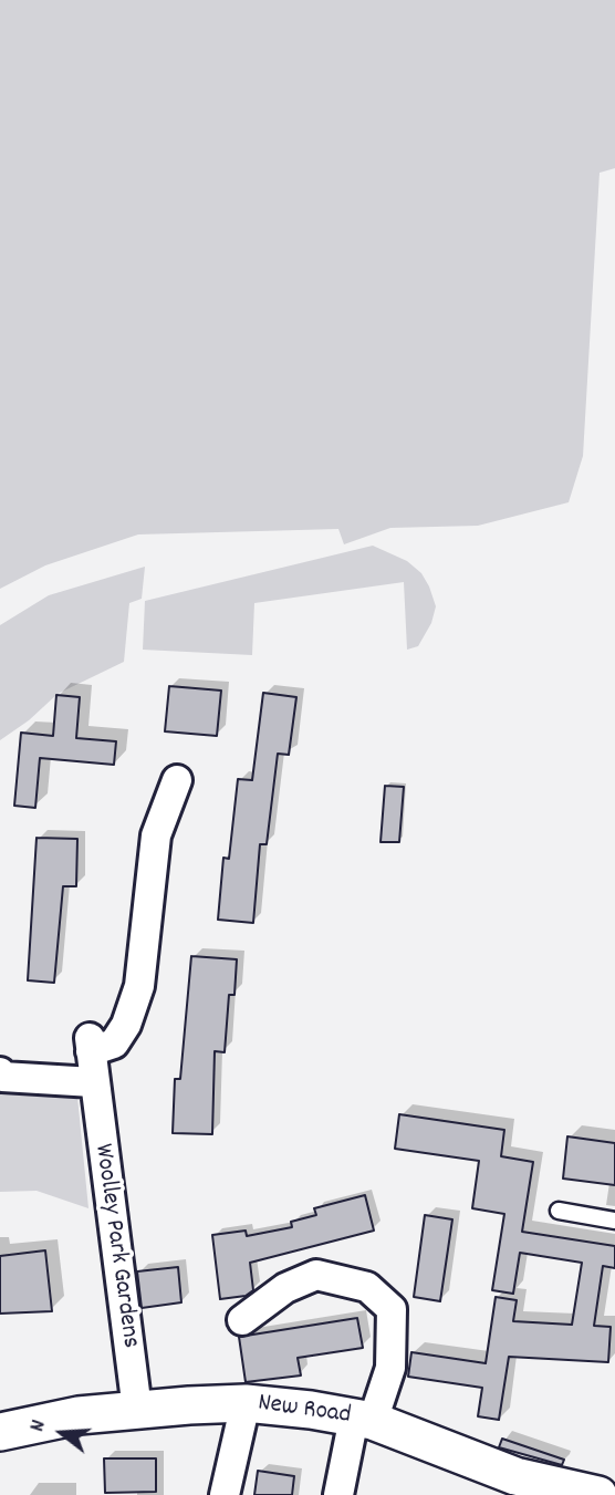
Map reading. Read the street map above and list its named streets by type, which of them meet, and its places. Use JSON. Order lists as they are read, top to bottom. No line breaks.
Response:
{"streets":{"street":["Woolley Park Gardens","New Road"]},"crossings":[["Woolley Park Gardens","New Road"]],"north":"left"}
